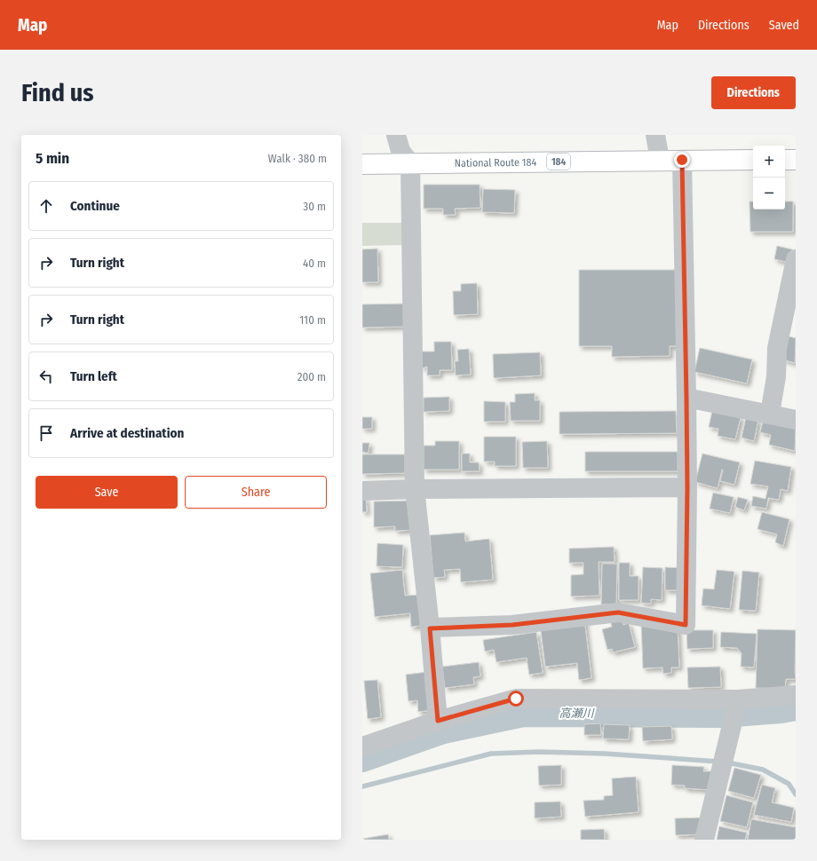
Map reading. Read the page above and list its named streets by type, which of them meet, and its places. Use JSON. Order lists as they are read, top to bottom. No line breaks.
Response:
{"streets":{"highway":["National Route 184","184"]},"water":["高瀬川"],"page":{"header":"Map","nav":["Map","Directions","Saved"],"buttons":["Directions",["Save","Share"]],"title":"Find us","heading":["5 min","Walk · 380 m"],"map_buttons":["+","−"],"list":[["Continue","30 m"],["Turn right","40 m"],["Turn right","110 m"],["Turn left","200 m"],"Arrive at destination"]}}
